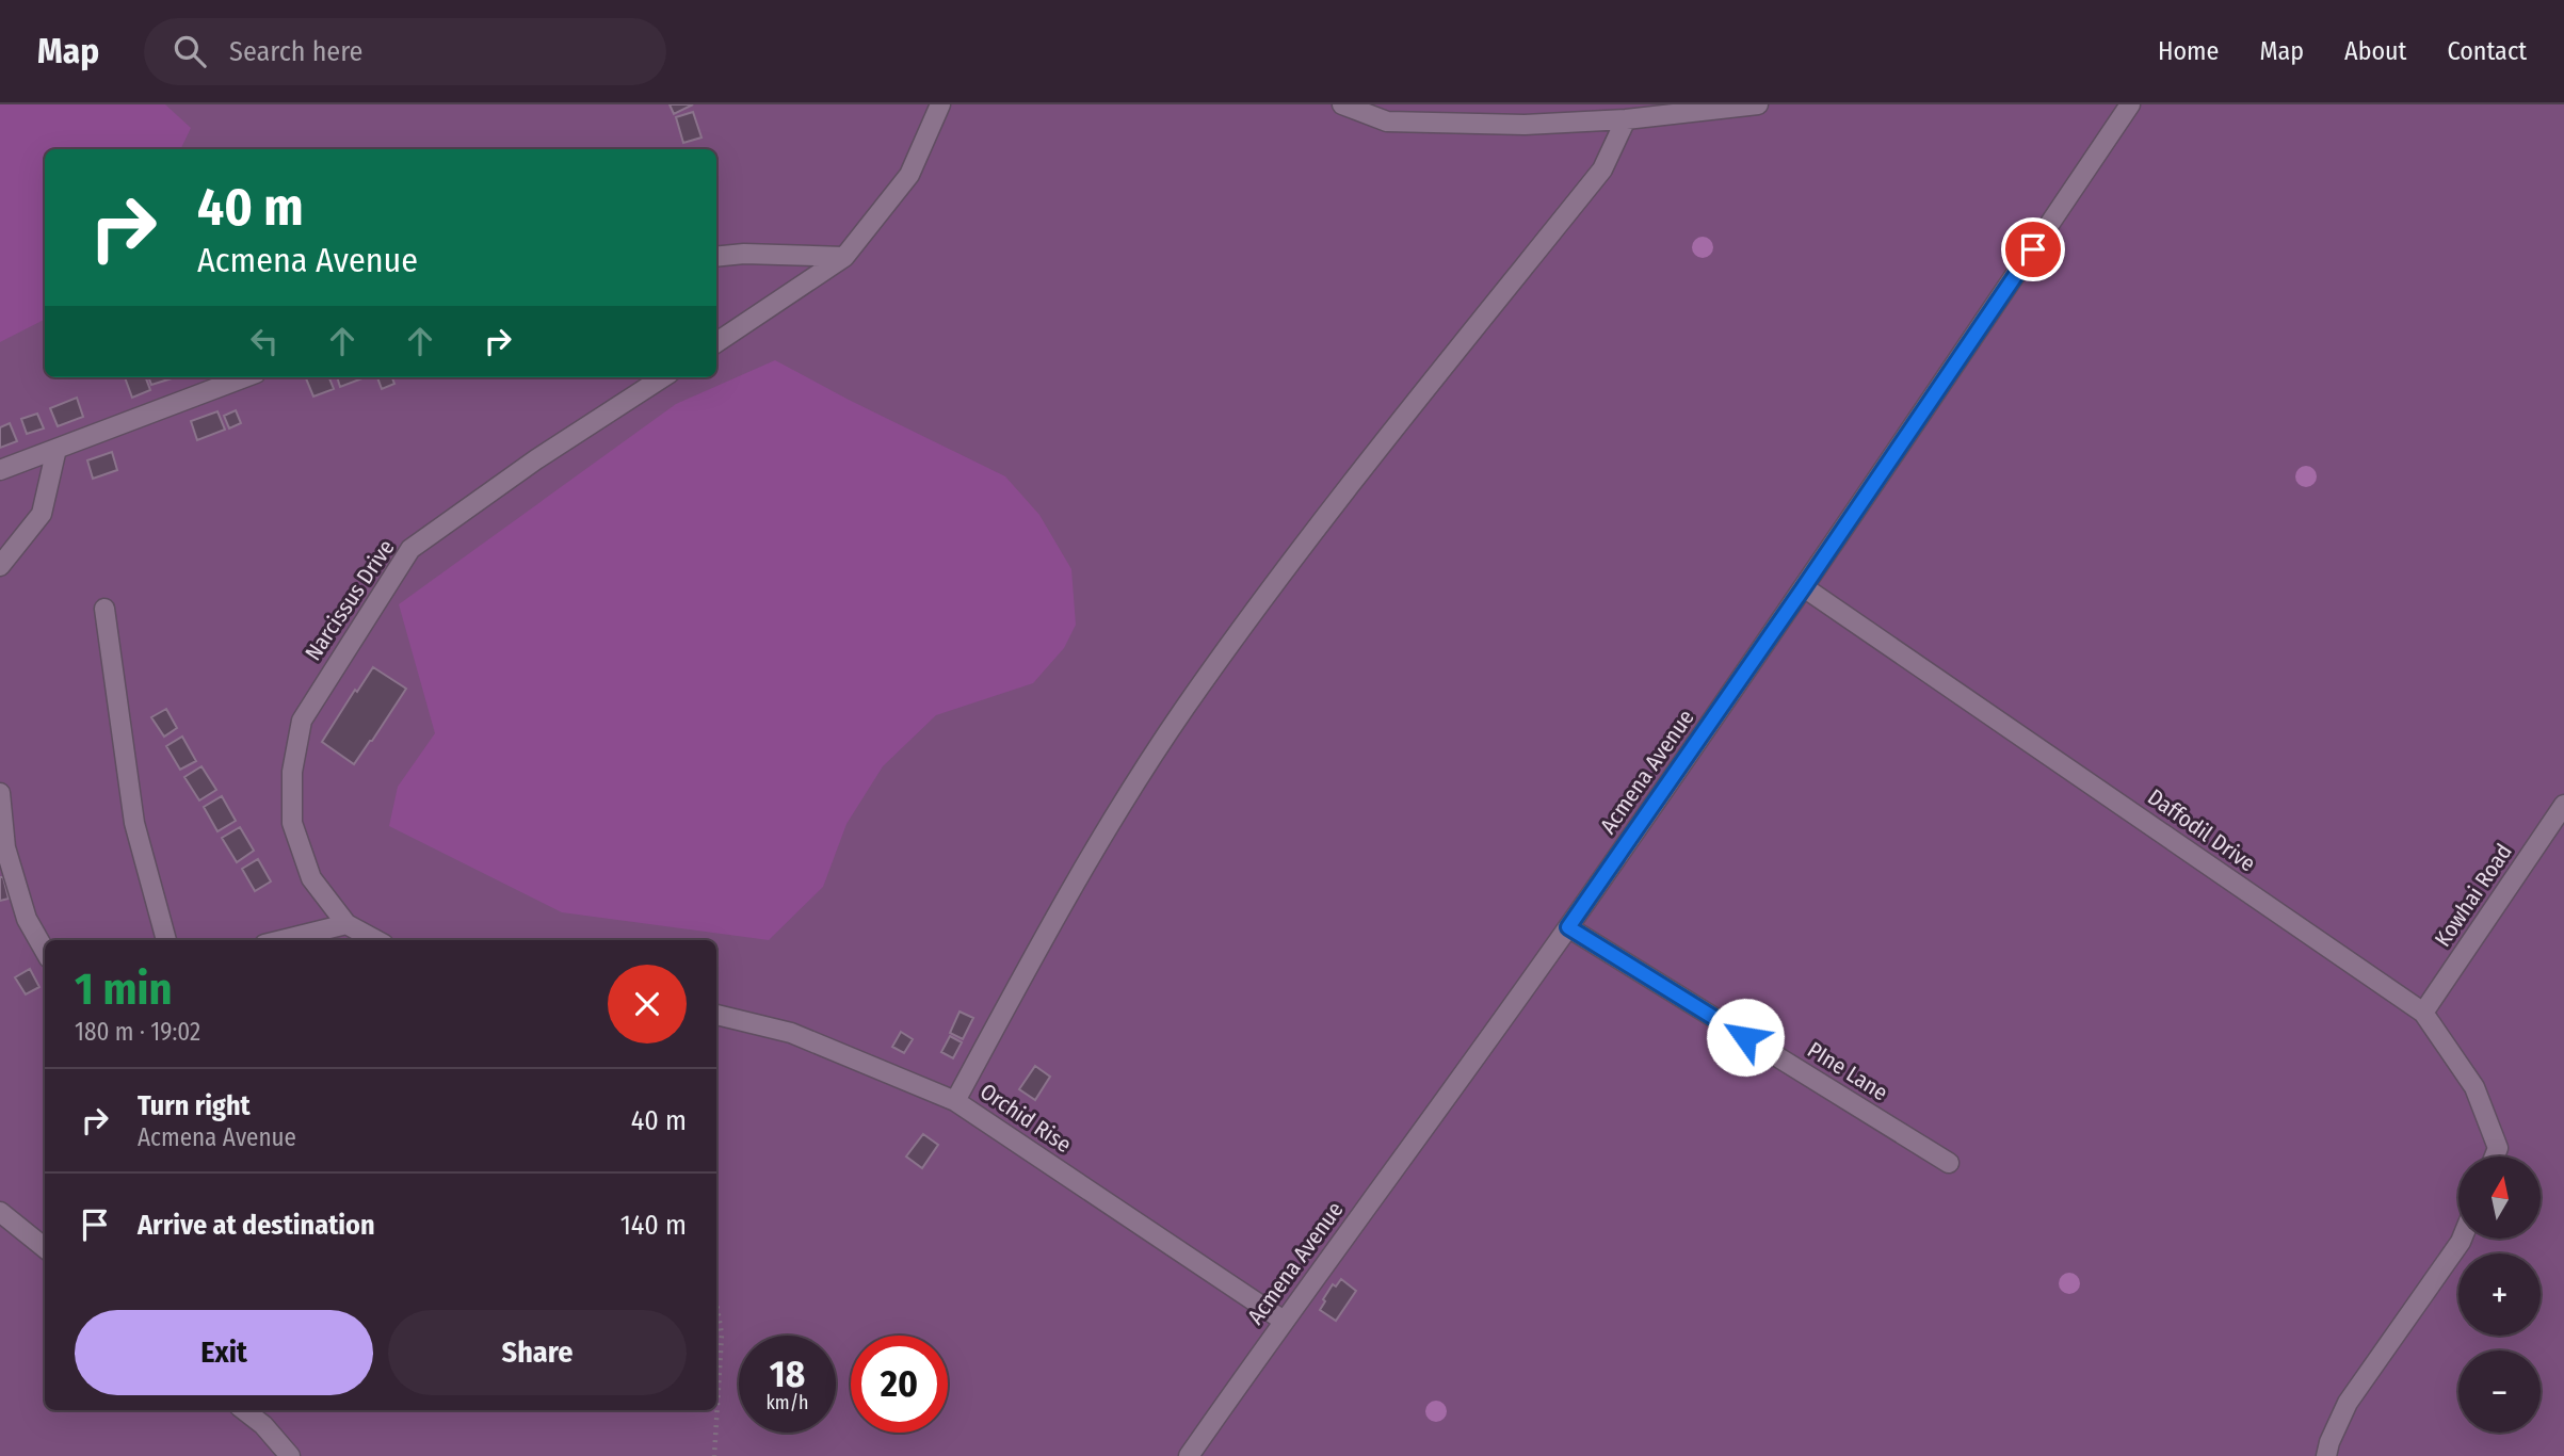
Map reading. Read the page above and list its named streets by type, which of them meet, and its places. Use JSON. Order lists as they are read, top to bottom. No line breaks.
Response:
{"streets":{"lane":["Narcissus Drive","Acmena Avenue","Daffodil Drive","Kowhai Road","PIne Lane","Orchid Rise"]},"crossings":[["Acmena Avenue","Daffodil Drive"],["Acmena Avenue","PIne Lane"],["Acmena Avenue","Orchid Rise"],["Daffodil Drive","Kowhai Road"]],"north":"top","page":{"header":"Map","search":"Search here","nav":["Home","Map","About","Contact"],"turn":["40 m","Acmena Avenue"],"heading":["1 min","180 m · 19:02"],"list":[{"name":"Turn right","note":"Acmena Avenue","value":"40 m"},{"name":"Arrive at destination","value":"140 m"}],"map_buttons":["+","−"],"buttons":["Exit","Share"],"speed":"18 km/h","limit":"20"}}
